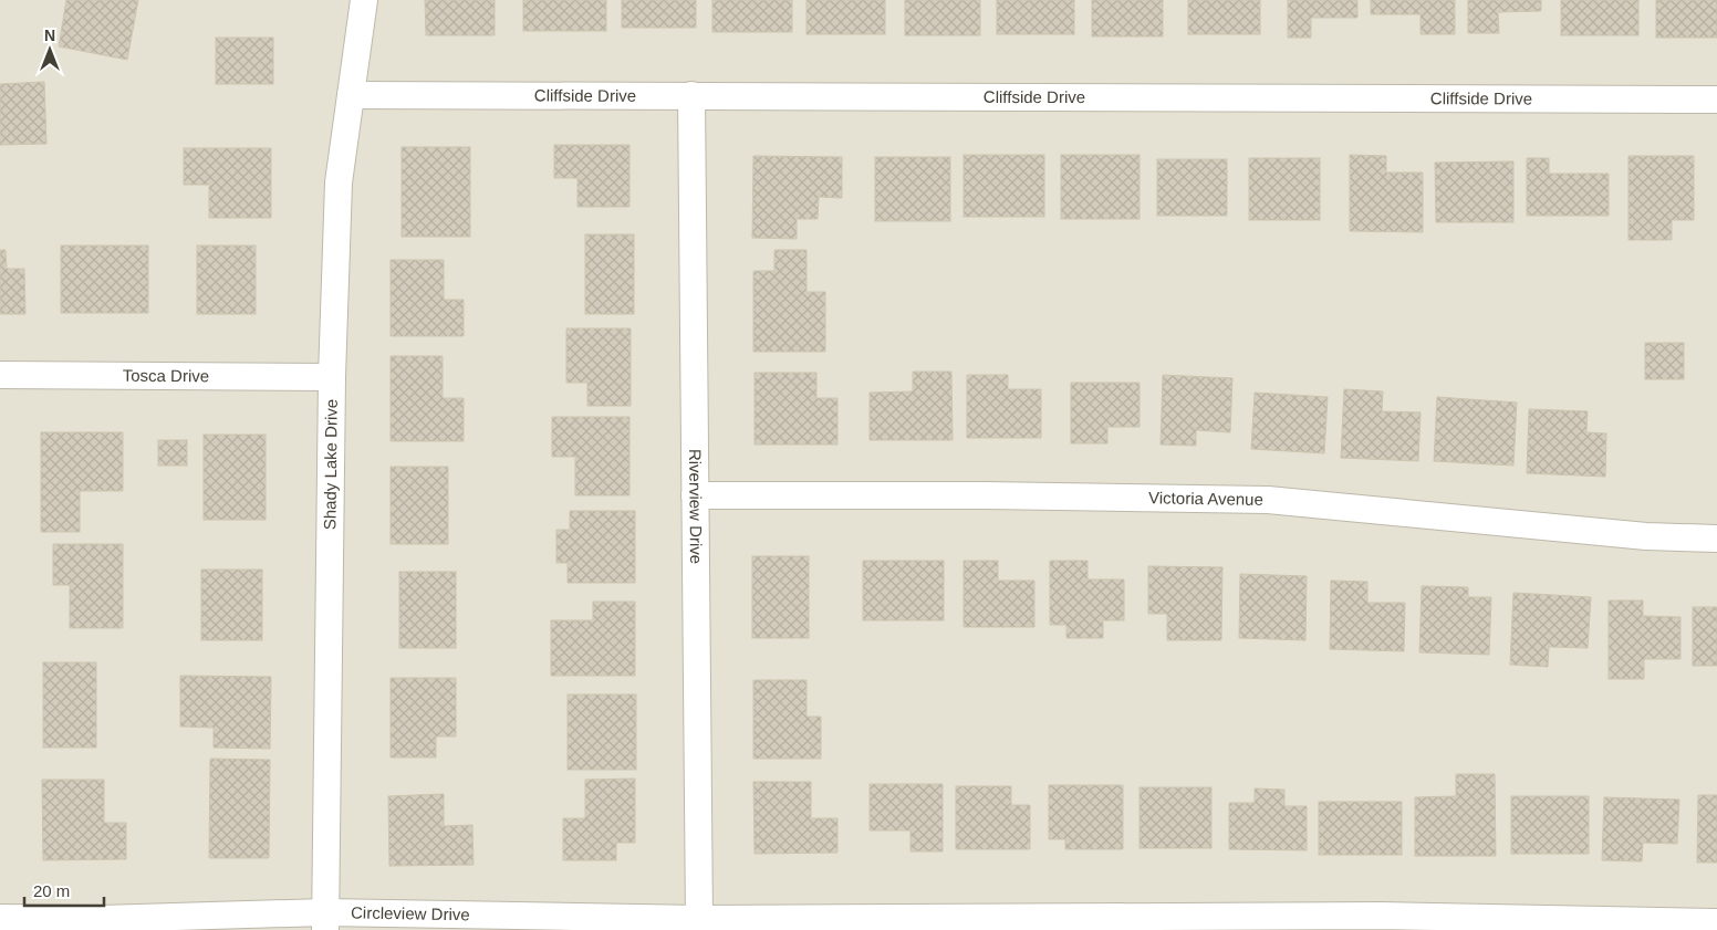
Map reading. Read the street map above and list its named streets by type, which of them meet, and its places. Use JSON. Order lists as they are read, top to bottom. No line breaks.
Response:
{"streets":{"street":["Cliffside Drive","Tosca Drive","Shady Lake Drive","Victoria Avenue","Riverview Drive","Circleview Drive"]},"crossings":[["Cliffside Drive","Shady Lake Drive"],["Cliffside Drive","Riverview Drive"],["Tosca Drive","Shady Lake Drive"],["Shady Lake Drive","Circleview Drive"],["Victoria Avenue","Riverview Drive"],["Riverview Drive","Circleview Drive"]],"scale_bar":"20 m","north":"top"}
